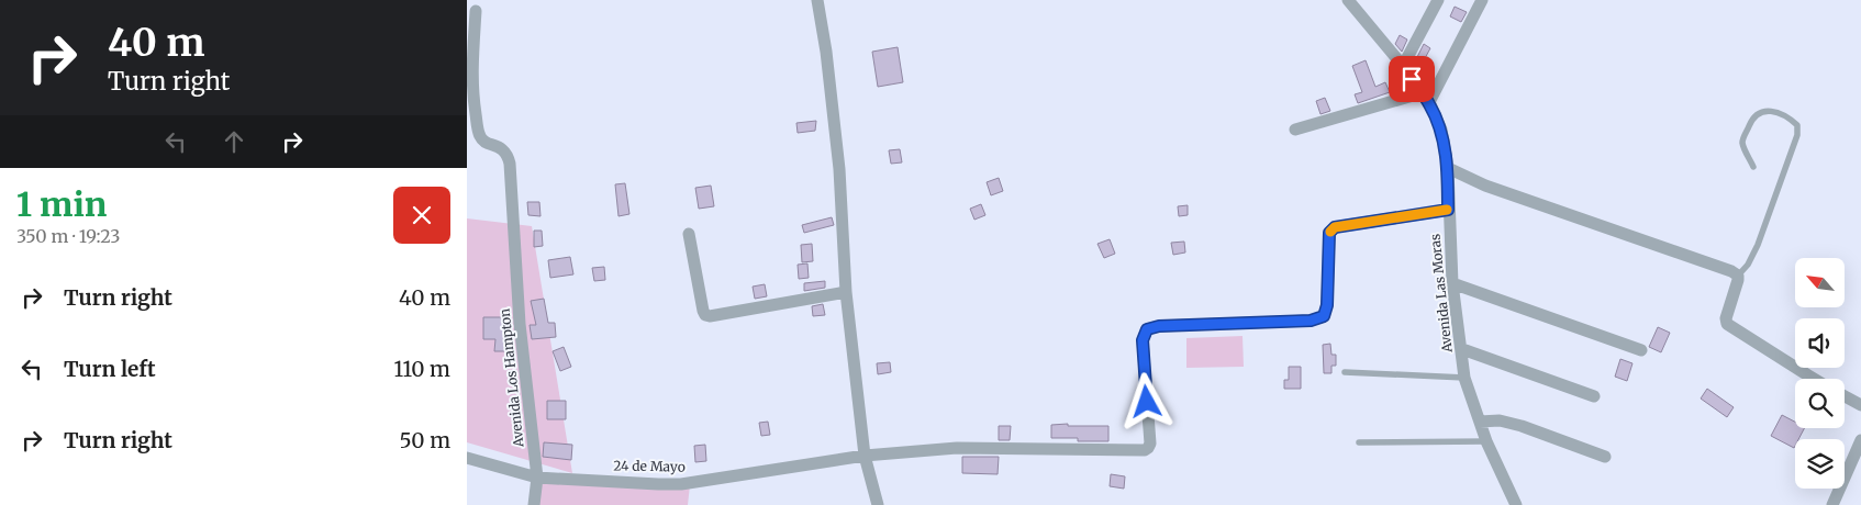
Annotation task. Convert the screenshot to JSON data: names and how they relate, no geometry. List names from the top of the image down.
{
  "streets": {
    "street": ["Avenida Las Moras", "Avenida Los Hampton", "24 de Mayo"]
  },
  "crossings": [
    ["Avenida Las Moras", "24 de Mayo"],
    ["Avenida Los Hampton", "24 de Mayo"]
  ],
  "north": "top left",
  "page": {
    "turn": ["40 m", "Turn right"],
    "heading": ["1 min", "350 m · 19:23"],
    "list": [
      {
        "name": "Turn right",
        "value": "40 m"
      },
      {
        "name": "Turn left",
        "value": "110 m"
      },
      {
        "name": "Turn right",
        "value": "50 m"
      }
    ]
  }
}
